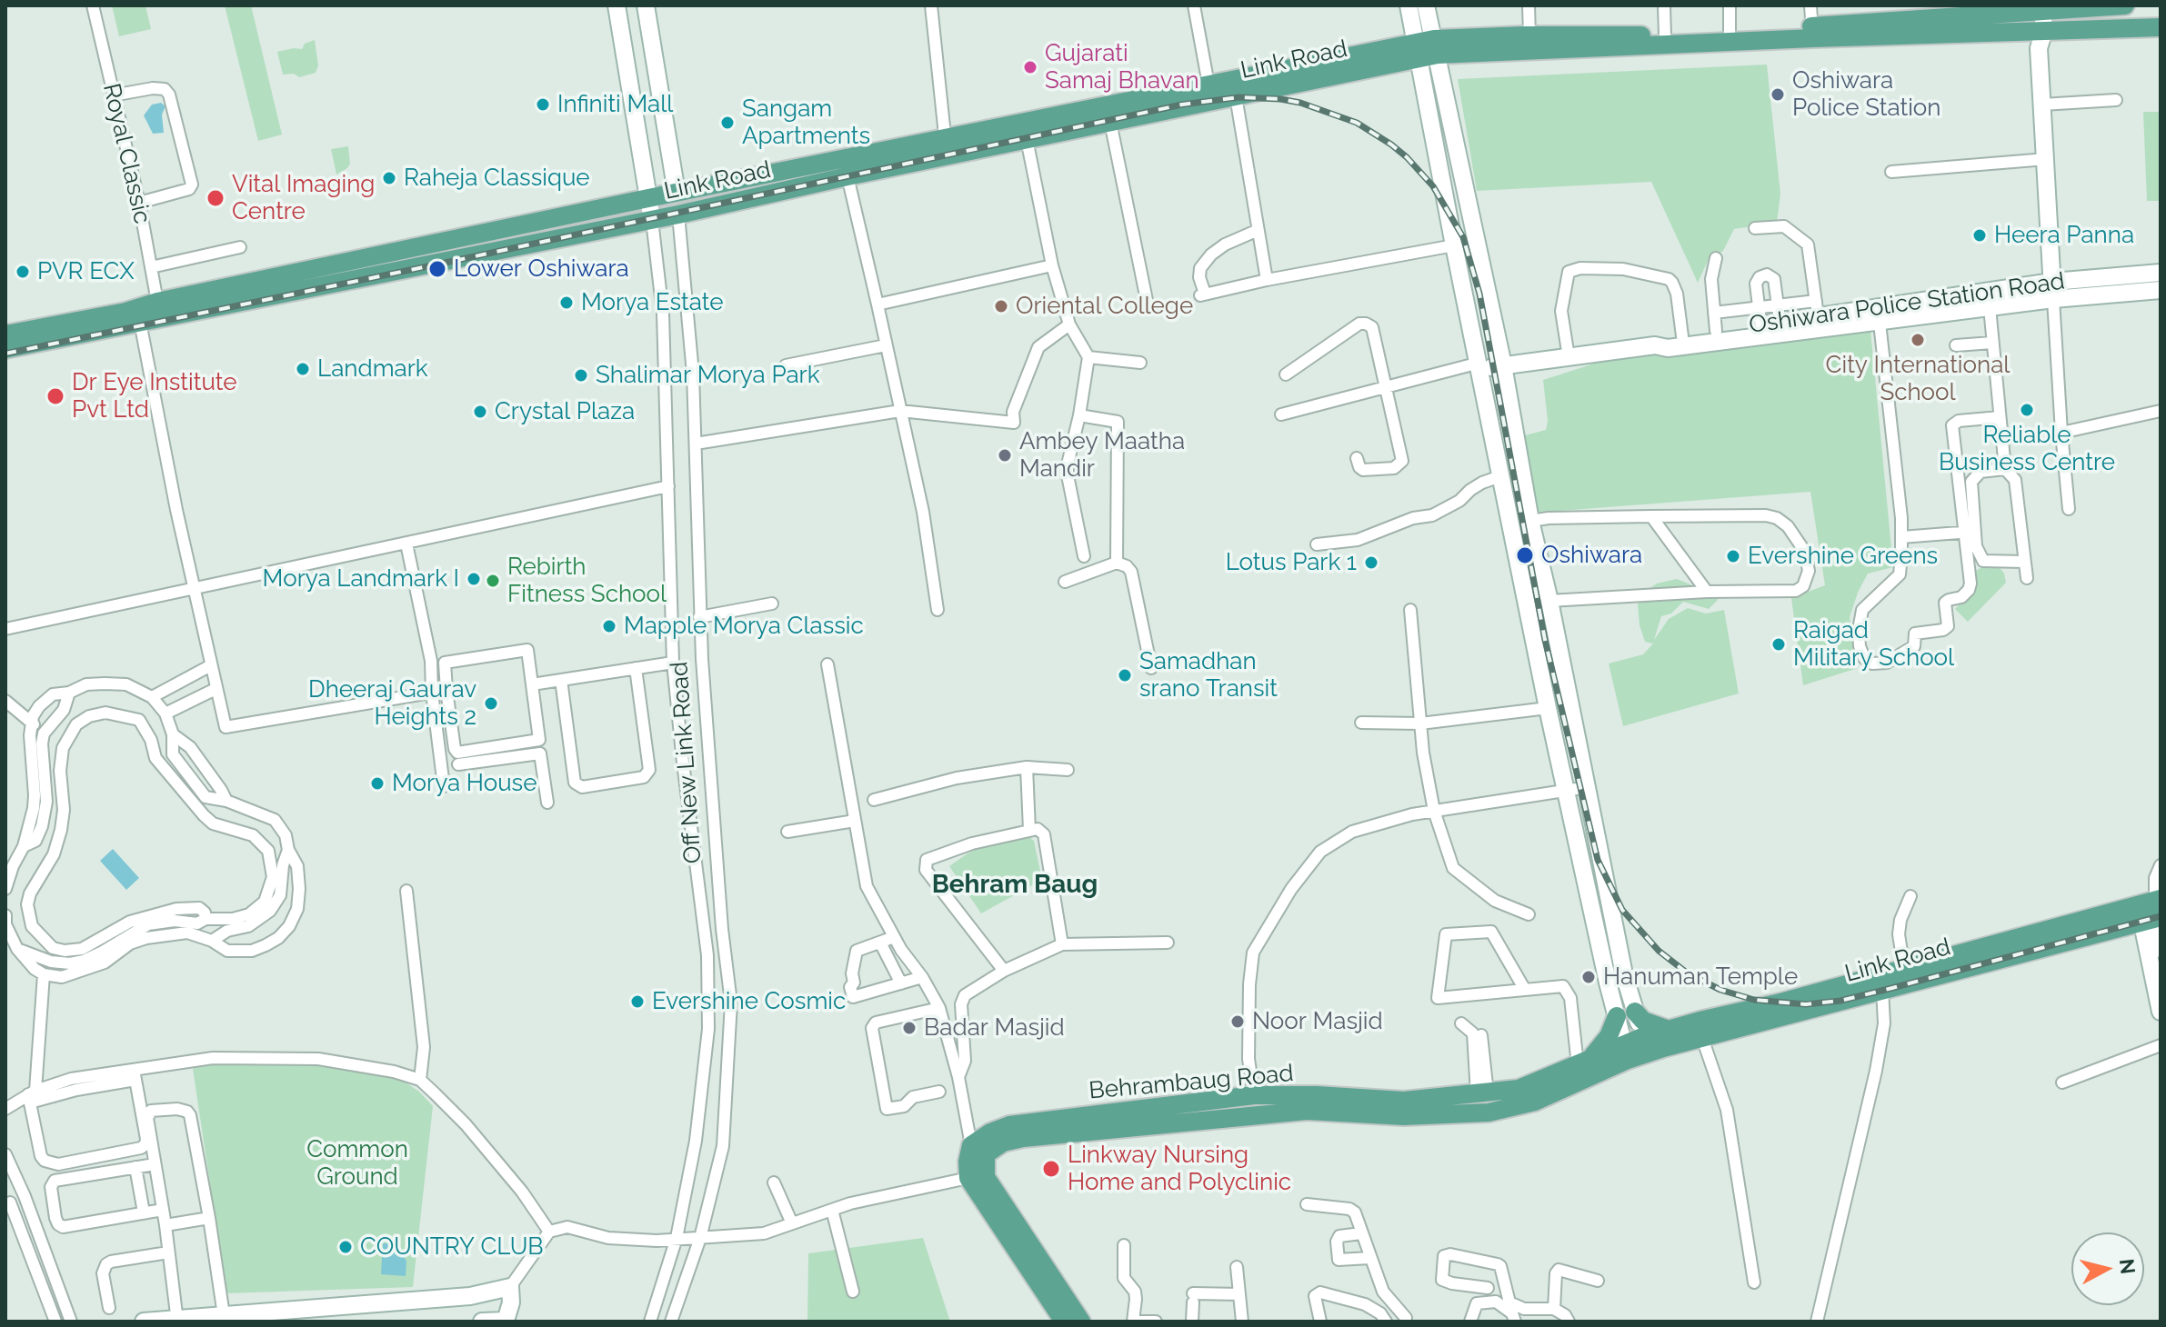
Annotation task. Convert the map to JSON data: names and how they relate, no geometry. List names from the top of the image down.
{
  "streets": {
    "main road": [
      "Link Road",
      "Oshiwara Police Station Road",
      "Off New Link Road",
      "Behrambaug Road"
    ],
    "street": ["Royal Classic"]
  },
  "crossings": [
    ["Link Road", "Royal Classic"],
    ["Link Road", "Off New Link Road"]
  ],
  "districts": ["Behram Baug"],
  "parks": ["Common Ground"],
  "places": [
    "Gujarati Samaj Bhavan",
    "Oshiwara Police Station",
    "Infiniti Mall",
    "Sangam Apartments",
    "Raheja Classique",
    "Vital Imaging Centre",
    "Heera Panna",
    "Lower Oshiwara",
    "PVR ECX",
    "Morya Estate",
    "Oriental College",
    "City International School",
    "Landmark",
    "Shalimar Morya Park",
    "Dr Eye Institute Pvt Ltd",
    "Reliable Business Centre",
    "Crystal Plaza",
    "Ambey Maatha Mandir",
    "Oshiwara",
    "Evershine Greens",
    "Lotus Park 1",
    "Morya Landmark I",
    "Rebirth Fitness School",
    "Mapple Morya Classic",
    "Raigad Military School",
    "Samadhan srano Transit",
    "Dheeraj Gaurav Heights 2",
    "Morya House",
    "Hanuman Temple",
    "Evershine Cosmic",
    "Noor Masjid",
    "Badar Masjid",
    "Linkway Nursing Home and Polyclinic",
    "COUNTRY CLUB"
  ],
  "north": "right"
}
